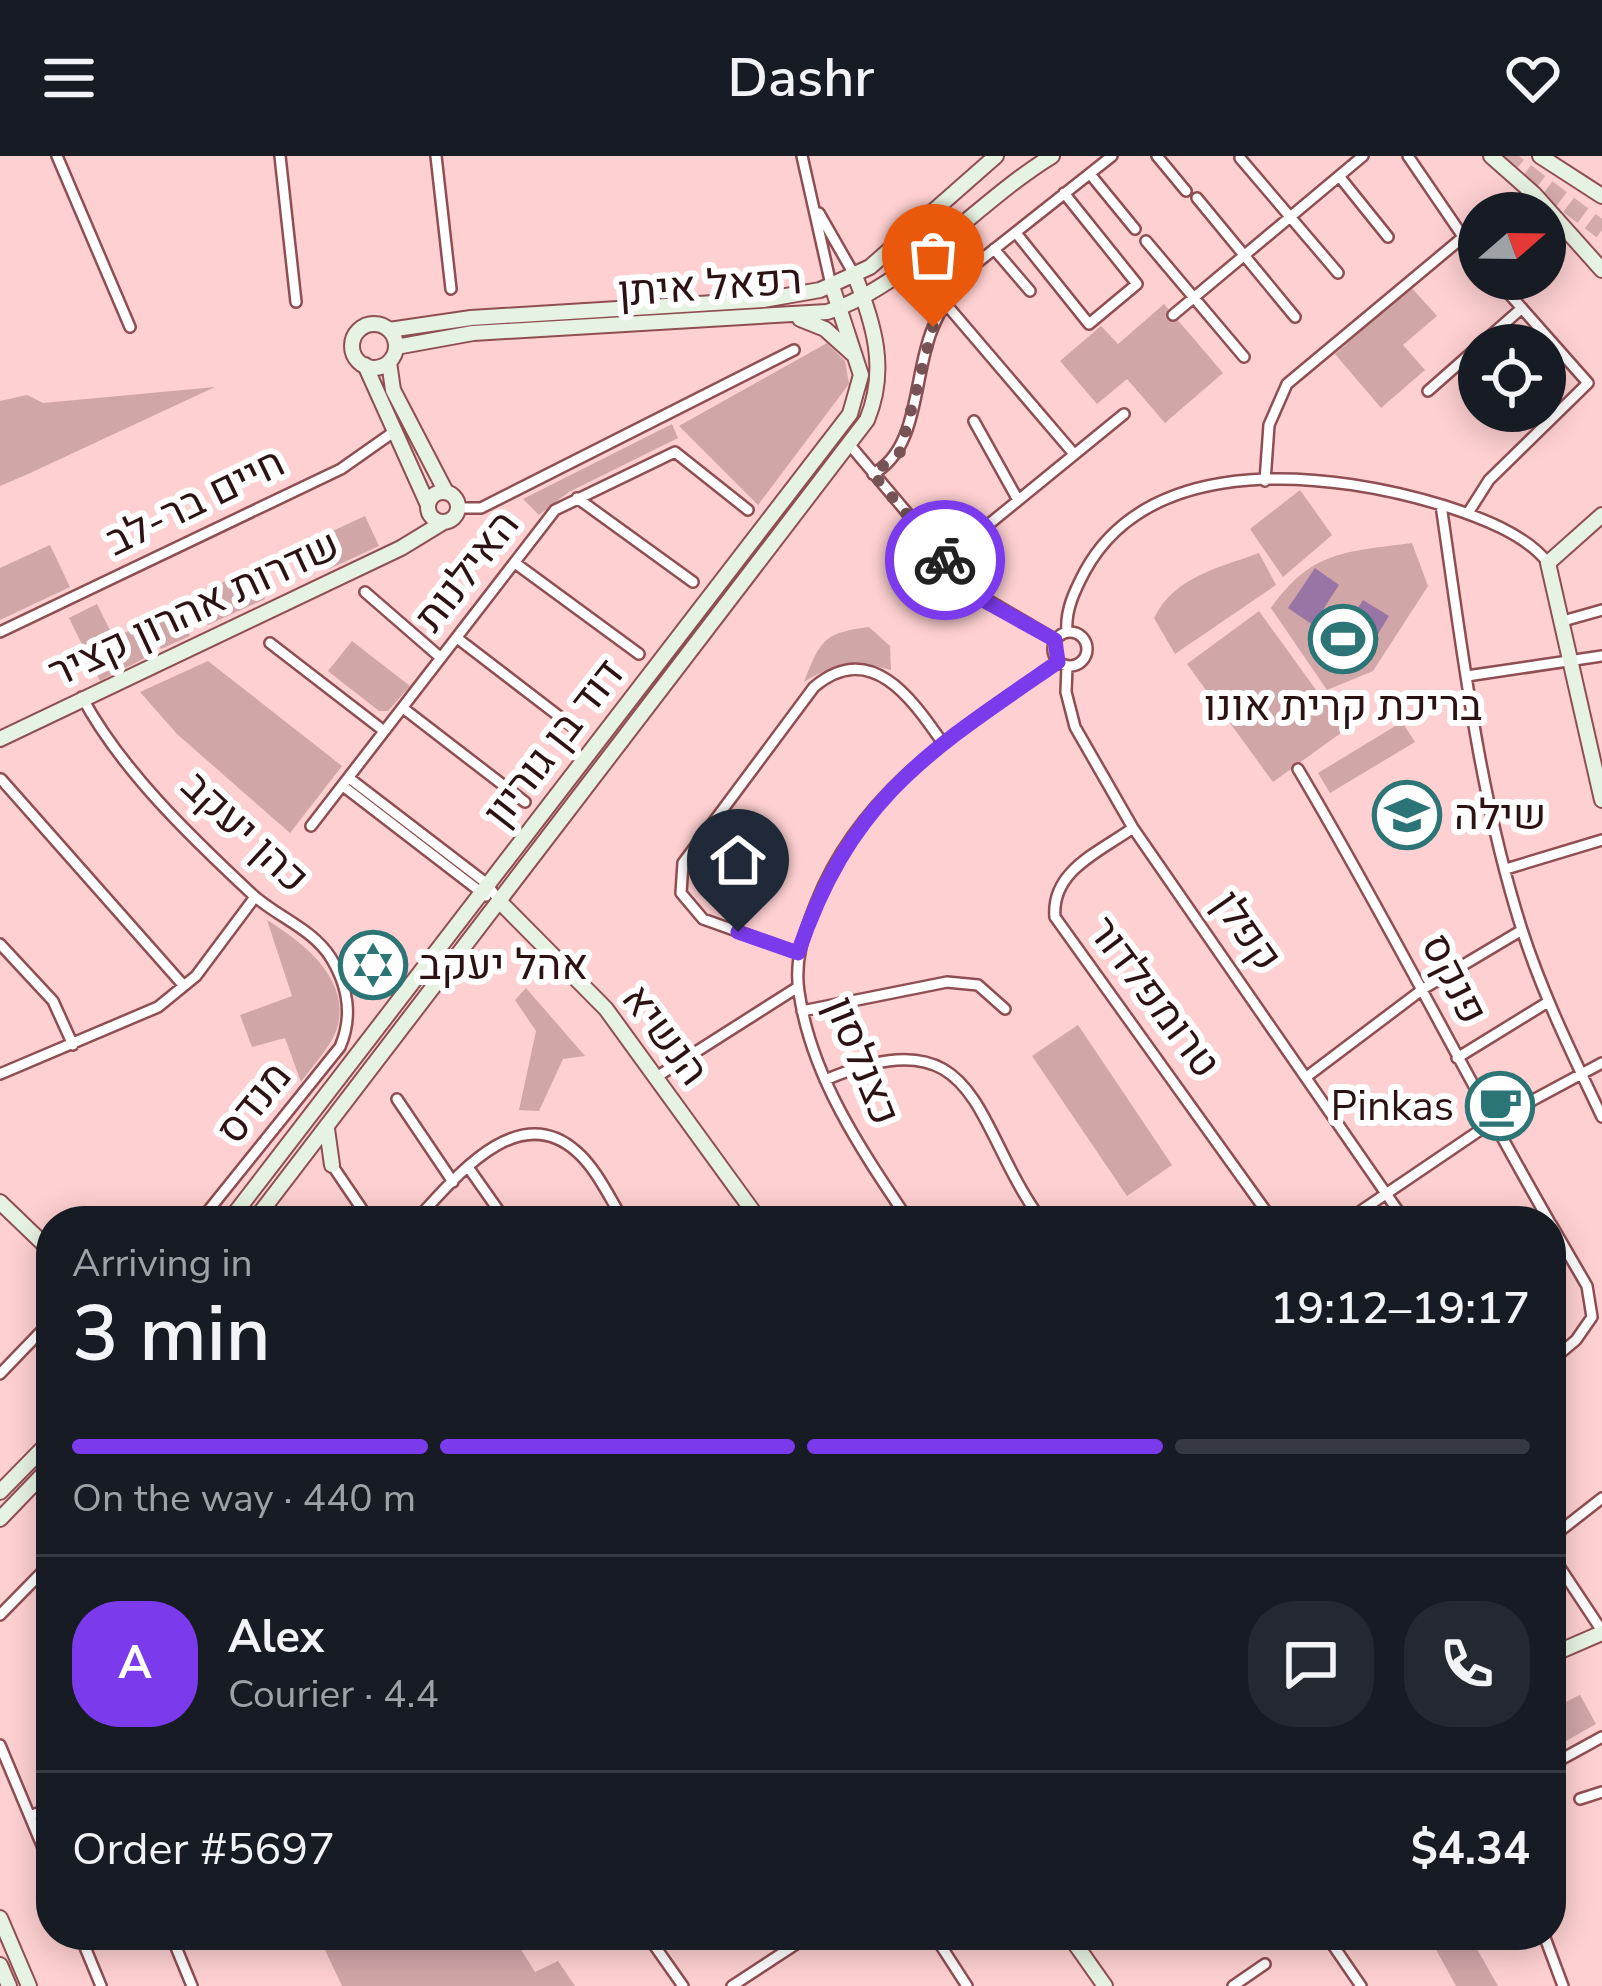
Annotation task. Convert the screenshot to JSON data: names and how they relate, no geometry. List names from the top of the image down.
{
  "streets": {
    "main road": [
      "רפאל איתן",
      "שדרות אהרון קציר",
      "דוד בן גוריון",
      "הנשיא"
    ],
    "street": [
      "חיים בר-לב",
      "האילנות",
      "כהן יעקב",
      "קפלן",
      "פנקס",
      "טרומפלדור",
      "כצנלסון",
      "מנדס"
    ]
  },
  "crossings": [
    ["רפאל איתן", "דוד בן גוריון"],
    ["שדרות אהרון קציר", "כהן יעקב"],
    ["דוד בן גוריון", "הנשיא"],
    ["כהן יעקב", "מנדס"],
    ["קפלן", "טרומפלדור"],
    ["קפלן", "כצנלסון"]
  ],
  "places": {
    "sports": ["בריכת קרית אונו"],
    "school or university": ["שילה"],
    "synagogue": ["אהל יעקב"],
    "cafe": ["Pinkas"]
  },
  "north": "right",
  "page": {
    "header": "Dashr",
    "heading": ["3 min", "Arriving in", "19:12–19:17"],
    "panel": [
      "Alex",
      "Courier · 4.4",
      "Order #5697",
      "$4.34"
    ],
    "bar": "On the way · 440 m",
    "round": "A"
  }
}
